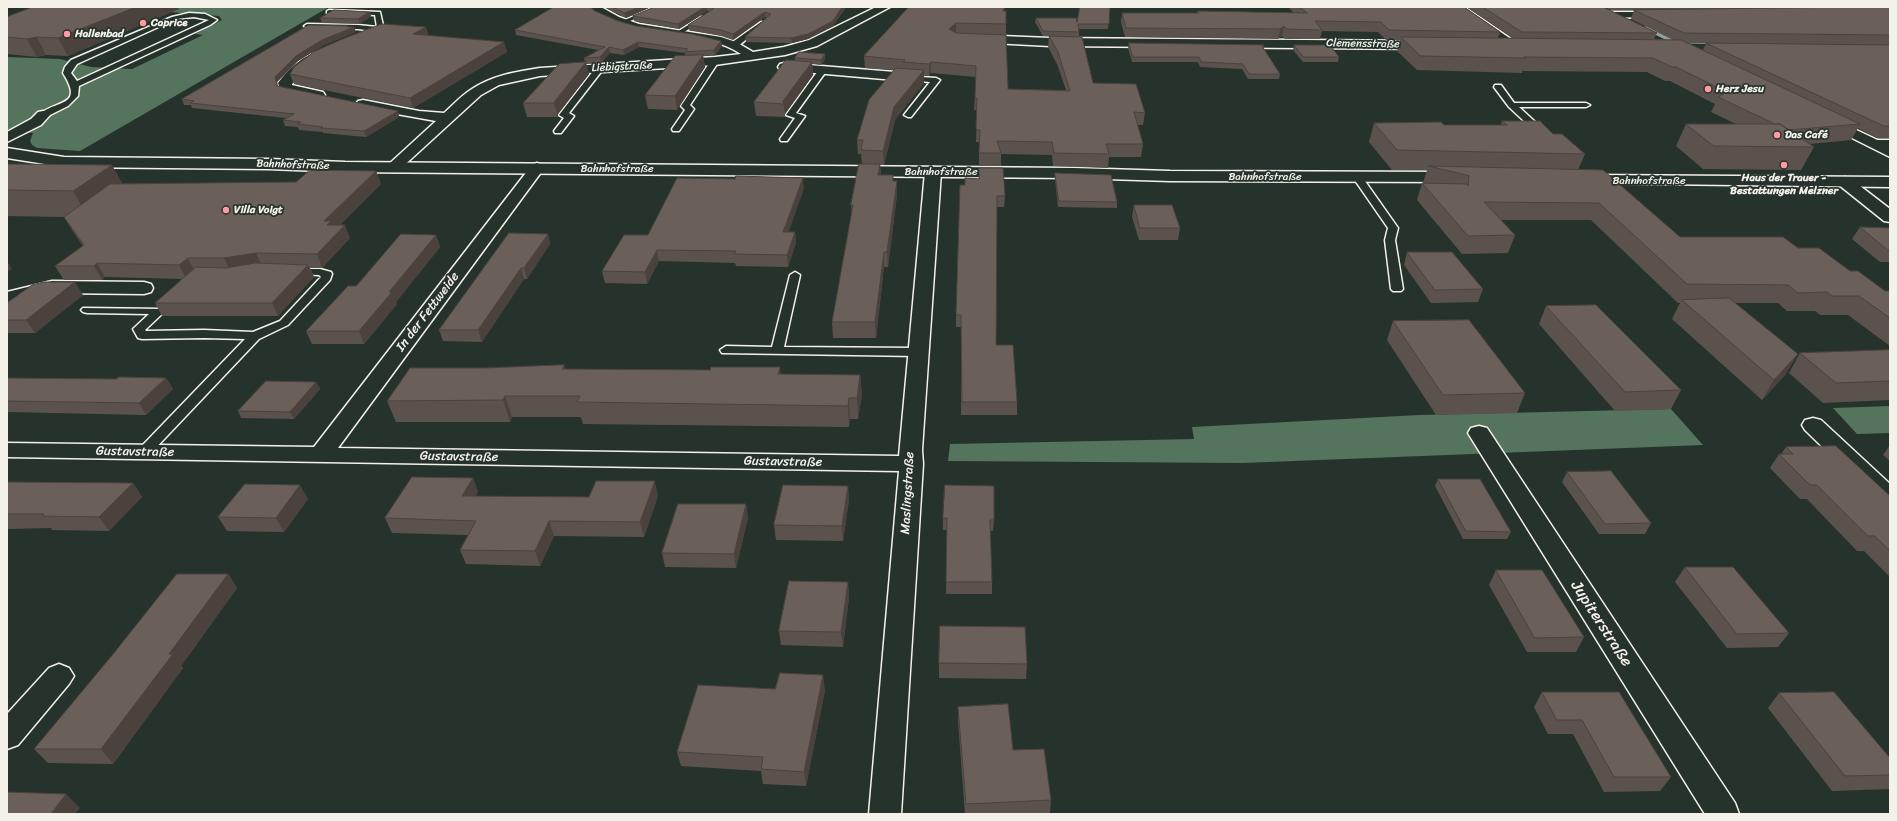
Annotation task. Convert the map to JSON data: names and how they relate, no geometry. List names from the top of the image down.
{
  "streets": {
    "street": [
      "Clemensstraße",
      "Liebigstraße",
      "Bahnhofstraße",
      "In der Fettweide",
      "Gustavstraße",
      "Maslingstraße",
      "Jupiterstraße"
    ]
  },
  "crossings": [
    ["Liebigstraße", "Bahnhofstraße"],
    ["Bahnhofstraße", "In der Fettweide"],
    ["Bahnhofstraße", "Maslingstraße"],
    ["In der Fettweide", "Gustavstraße"],
    ["Gustavstraße", "Maslingstraße"]
  ],
  "places": [
    "Caprice",
    "Hallenbad",
    "Herz Jesu",
    "Das Café",
    "Haus der Trauer - Bestattungen Melzner",
    "Villa Voigt"
  ]
}
